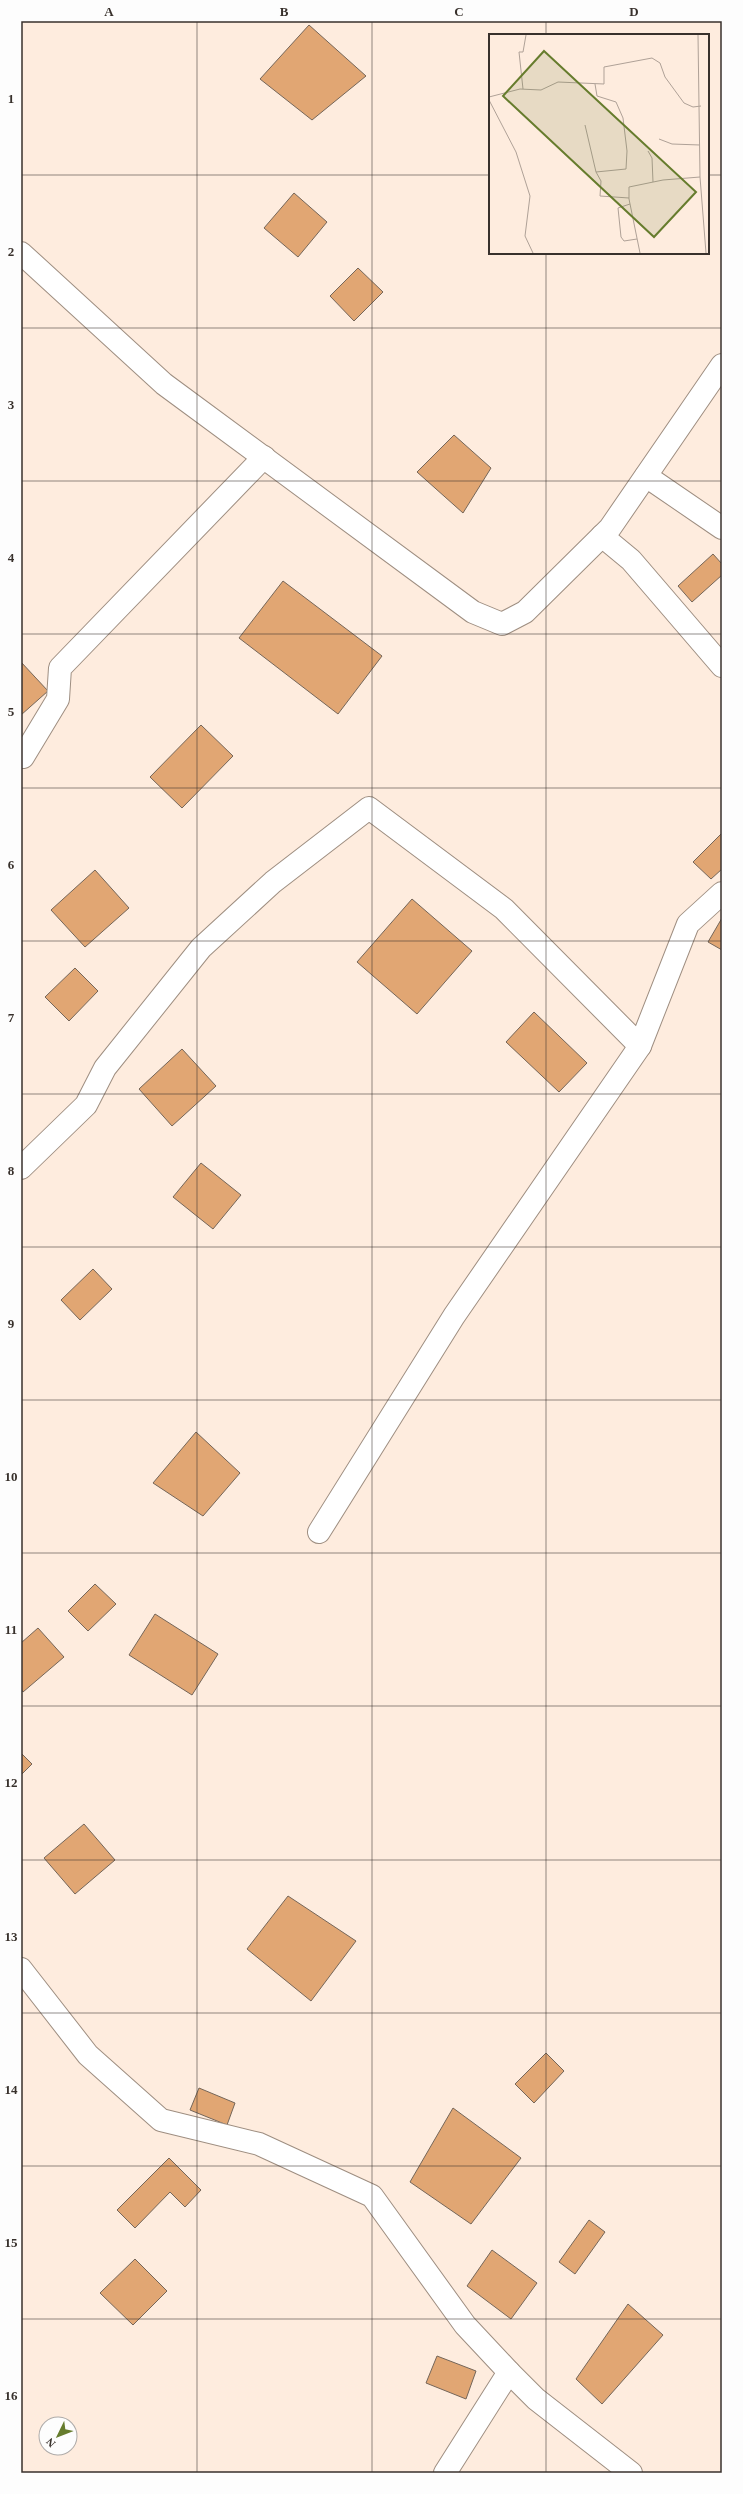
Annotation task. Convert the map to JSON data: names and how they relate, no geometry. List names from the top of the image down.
{
  "north": "bottom left",
  "grid": {
    "columns": [
      "A",
      "B",
      "C",
      "D"
    ],
    "rows": [
      "1",
      "2",
      "3",
      "4",
      "5",
      "6",
      "7",
      "8",
      "9",
      "10",
      "11",
      "12",
      "13",
      "14",
      "15",
      "16"
    ]
  }
}
